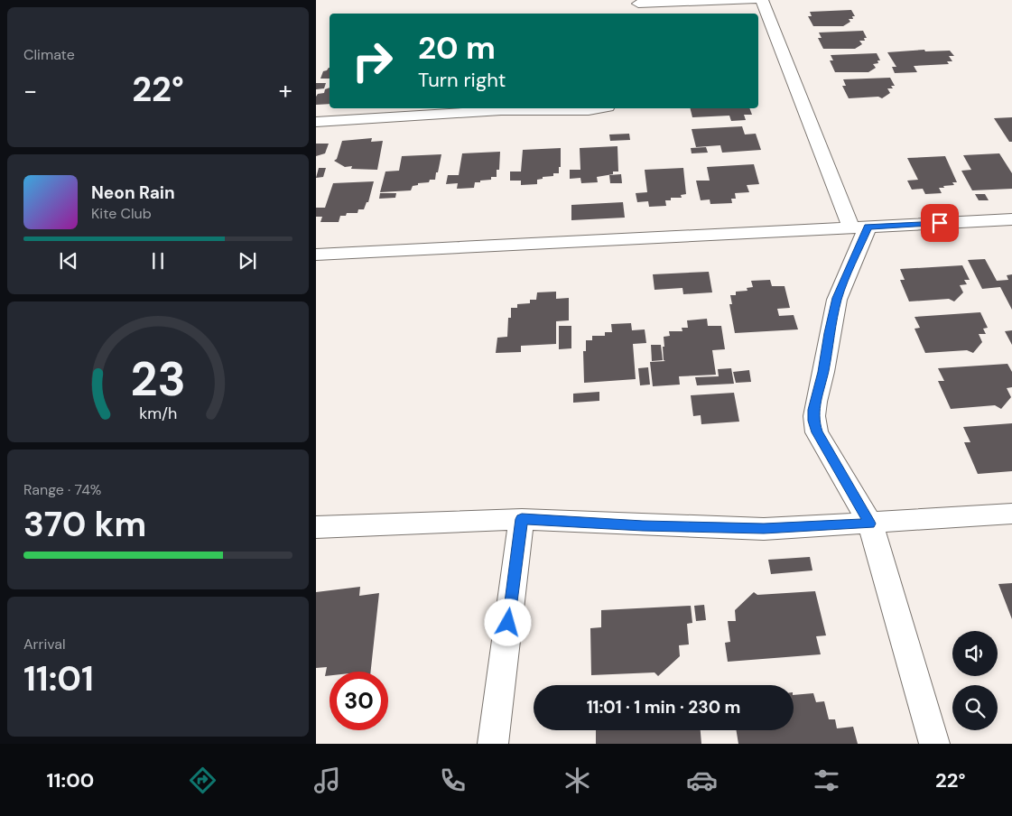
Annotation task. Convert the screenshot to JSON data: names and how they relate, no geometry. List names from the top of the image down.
{
  "page": {
    "tile": [
      "Climate",
      ["Range · 74%", "370 km"],
      ["Arrival", "11:01"]
    ],
    "turn": ["20 m", "Turn right"],
    "heat": ["−", "22°", "+"],
    "song": ["Neon Rain", "Kite Club"],
    "limit": "30",
    "trip": "11:01 · 1 min · 230 m",
    "tabs": ["11:00", "22°"],
    "gauge": ["23", "km/h"]
  }
}
